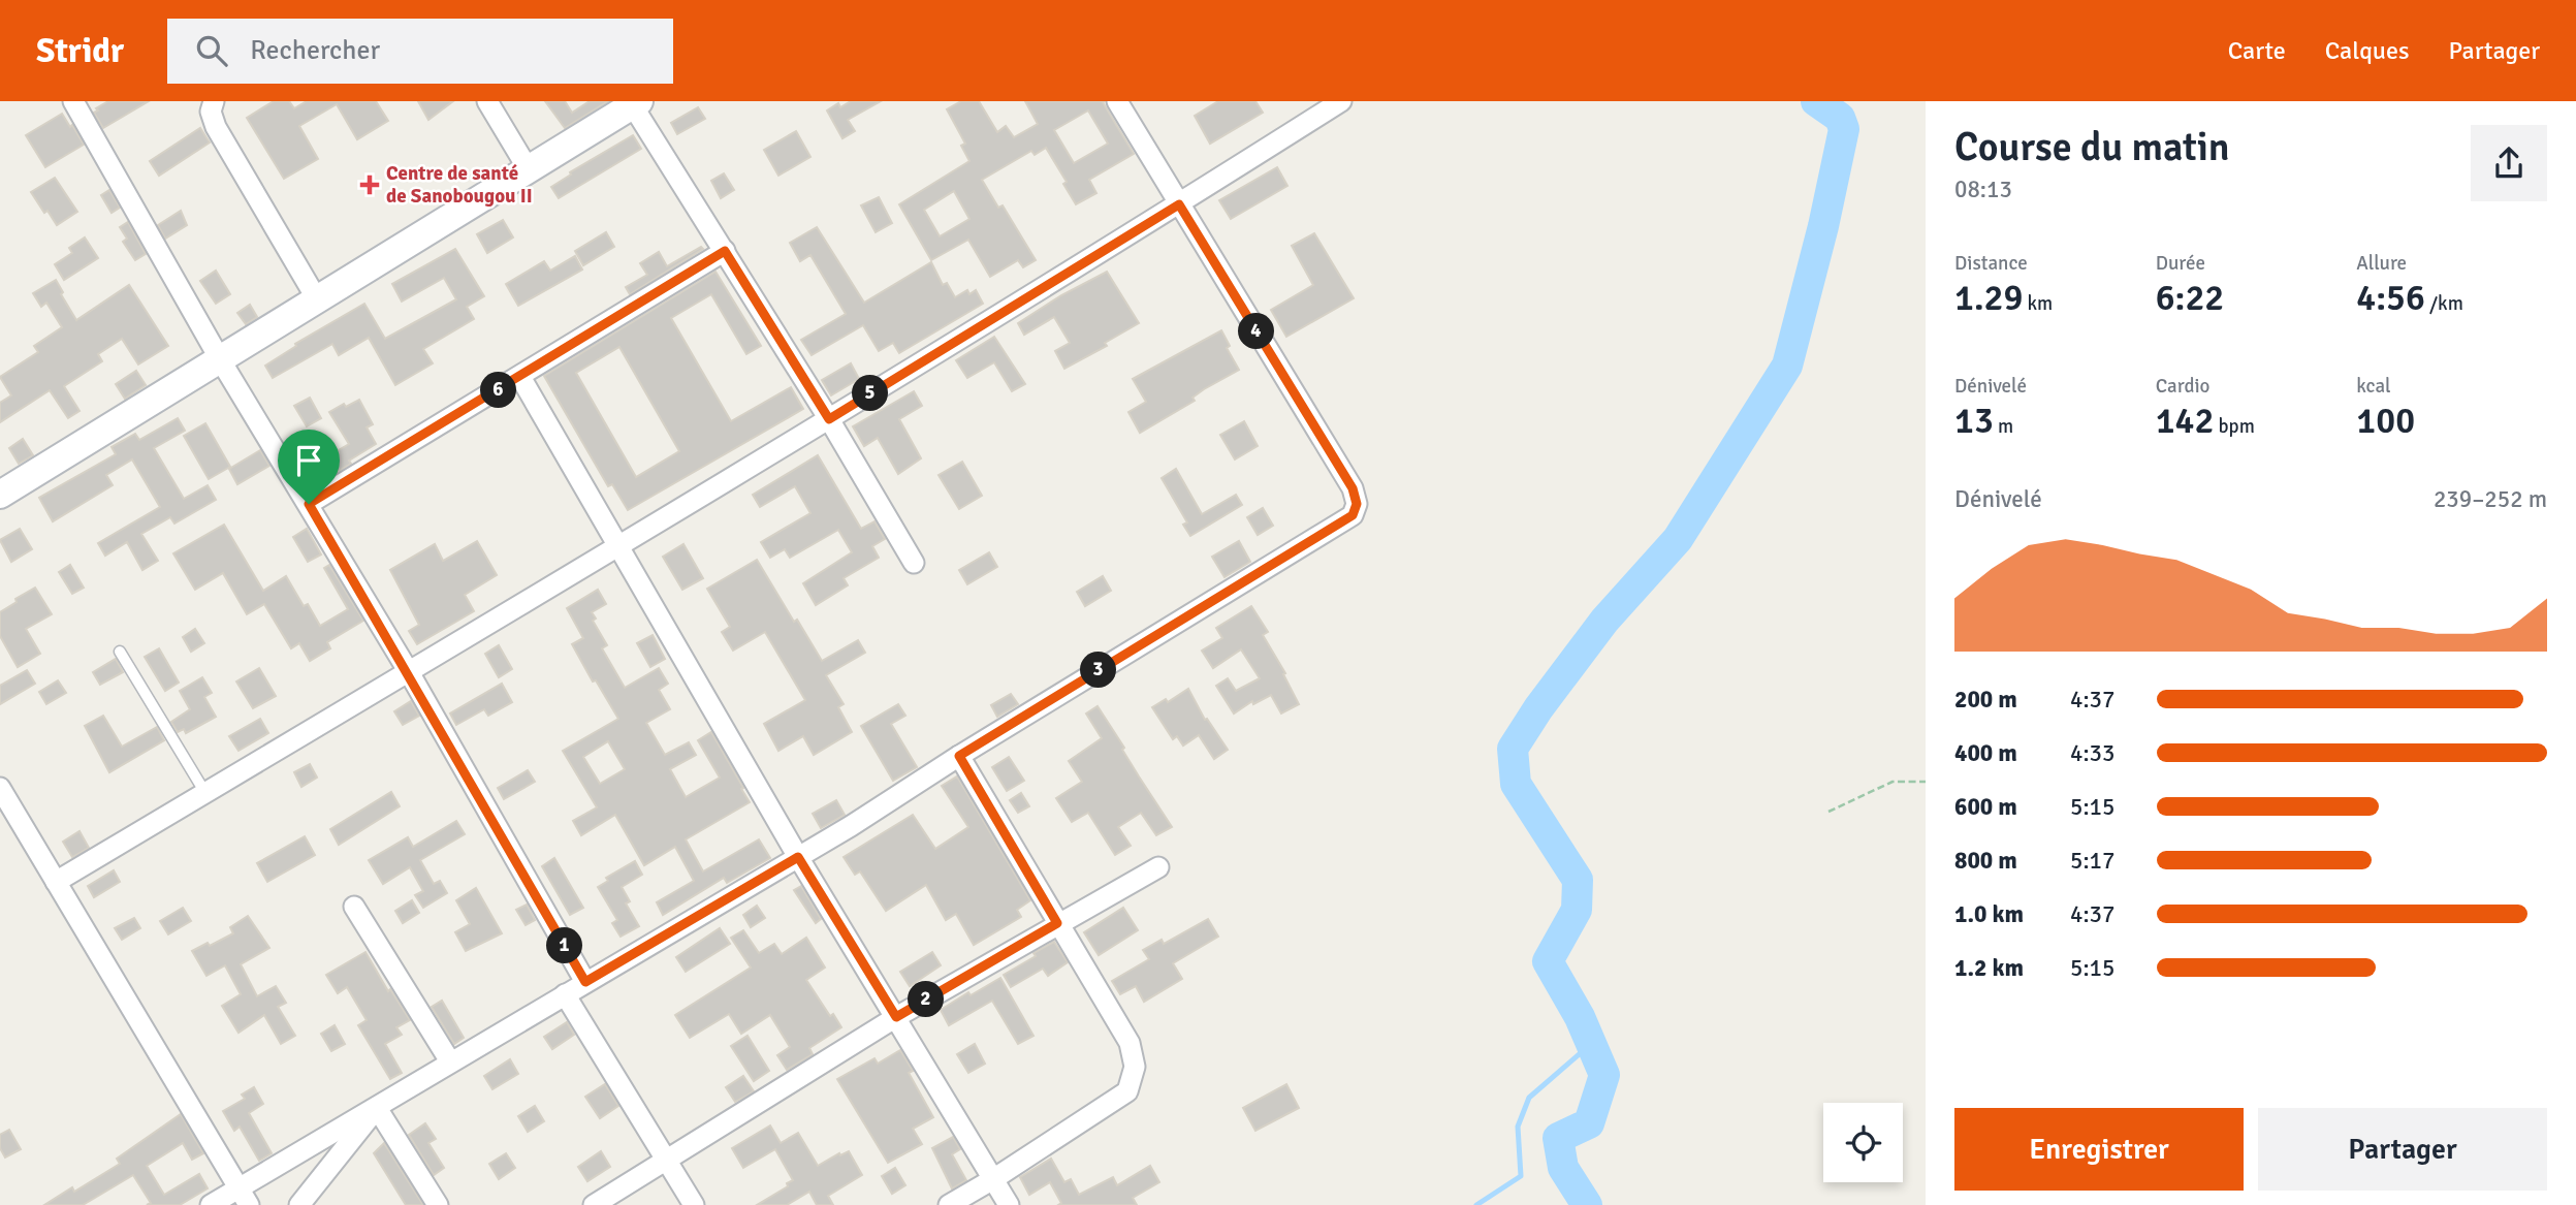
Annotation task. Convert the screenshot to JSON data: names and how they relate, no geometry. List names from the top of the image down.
{
  "places": {
    "health": ["Centre de santé de Sanobougou II"]
  },
  "page": {
    "header": "Stridr",
    "search": "Rechercher",
    "nav": ["Carte", "Calques", "Partager"],
    "heading": ["Course du matin", "08:13"],
    "stats": [
      ["Distance", "1.29 km"],
      ["Durée", "6:22"],
      ["Allure", "4:56 /km"],
      ["Dénivelé", "13 m"],
      ["Cardio", "142 bpm"],
      ["kcal", "100"]
    ],
    "pins": [
      "4",
      "6",
      "5",
      "3",
      "1",
      "2"
    ],
    "chart": ["Dénivelé", "239–252 m"],
    "list": [
      {
        "name": "200 m",
        "note": "4:37"
      },
      {
        "name": "400 m",
        "note": "4:33"
      },
      {
        "name": "600 m",
        "note": "5:15"
      },
      {
        "name": "800 m",
        "note": "5:17"
      },
      {
        "name": "1.0 km",
        "note": "4:37"
      },
      {
        "name": "1.2 km",
        "note": "5:15"
      }
    ],
    "buttons": ["Enregistrer", "Partager"]
  }
}
